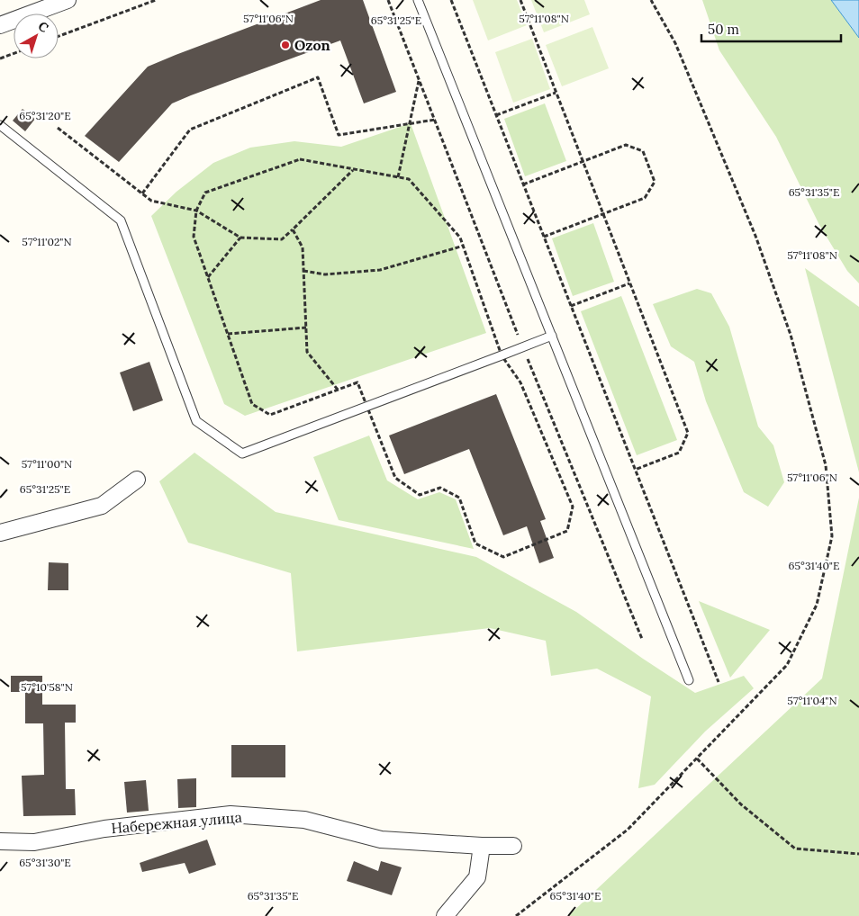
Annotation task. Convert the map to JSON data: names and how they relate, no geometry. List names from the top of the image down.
{
  "streets": {
    "street": ["Набережная улица"]
  },
  "places": ["Ozon"],
  "scale_bar": "50 m",
  "north": "top right",
  "coordinates": [
    "57°11'06\"N",
    "57°11'08\"N",
    "65°31'25\"E",
    "65°31'20\"E",
    "65°31'35\"E",
    "57°11'02\"N",
    "57°11'00\"N",
    "65°31'40\"E",
    "57°10'58\"N",
    "57°11'04\"N",
    "65°31'30\"E"
  ]
}
